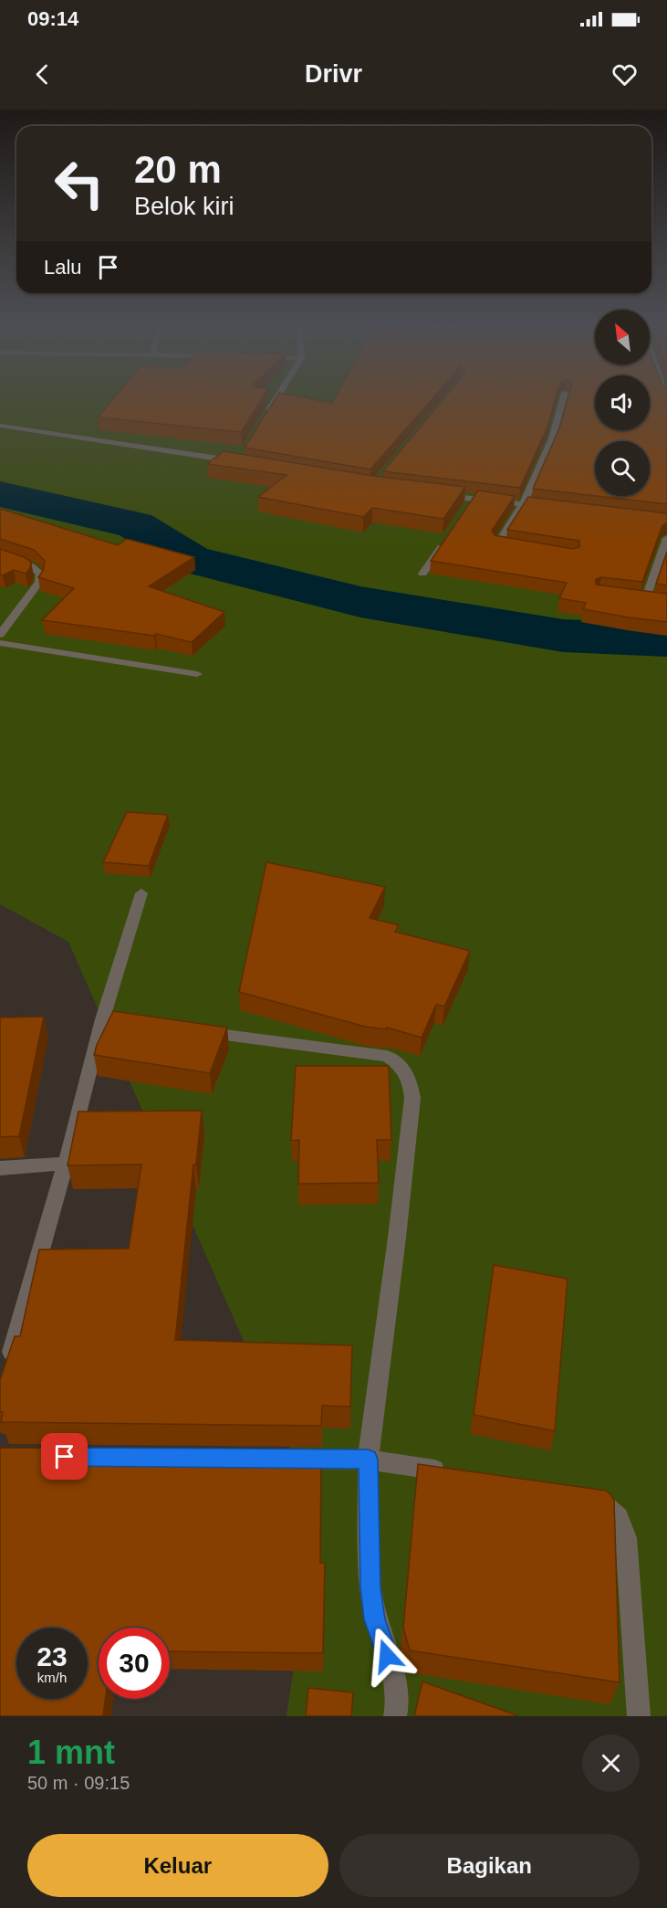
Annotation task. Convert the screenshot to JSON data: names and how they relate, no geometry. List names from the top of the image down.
{
  "north": "top left",
  "page": {
    "status": "09:14",
    "header": "Drivr",
    "turn": ["20 m", "Belok kiri"],
    "then": "Lalu",
    "speed": "23 km/h",
    "limit": "30",
    "heading": ["1 mnt", "50 m · 09:15"],
    "buttons": ["Keluar", "Bagikan"]
  }
}
